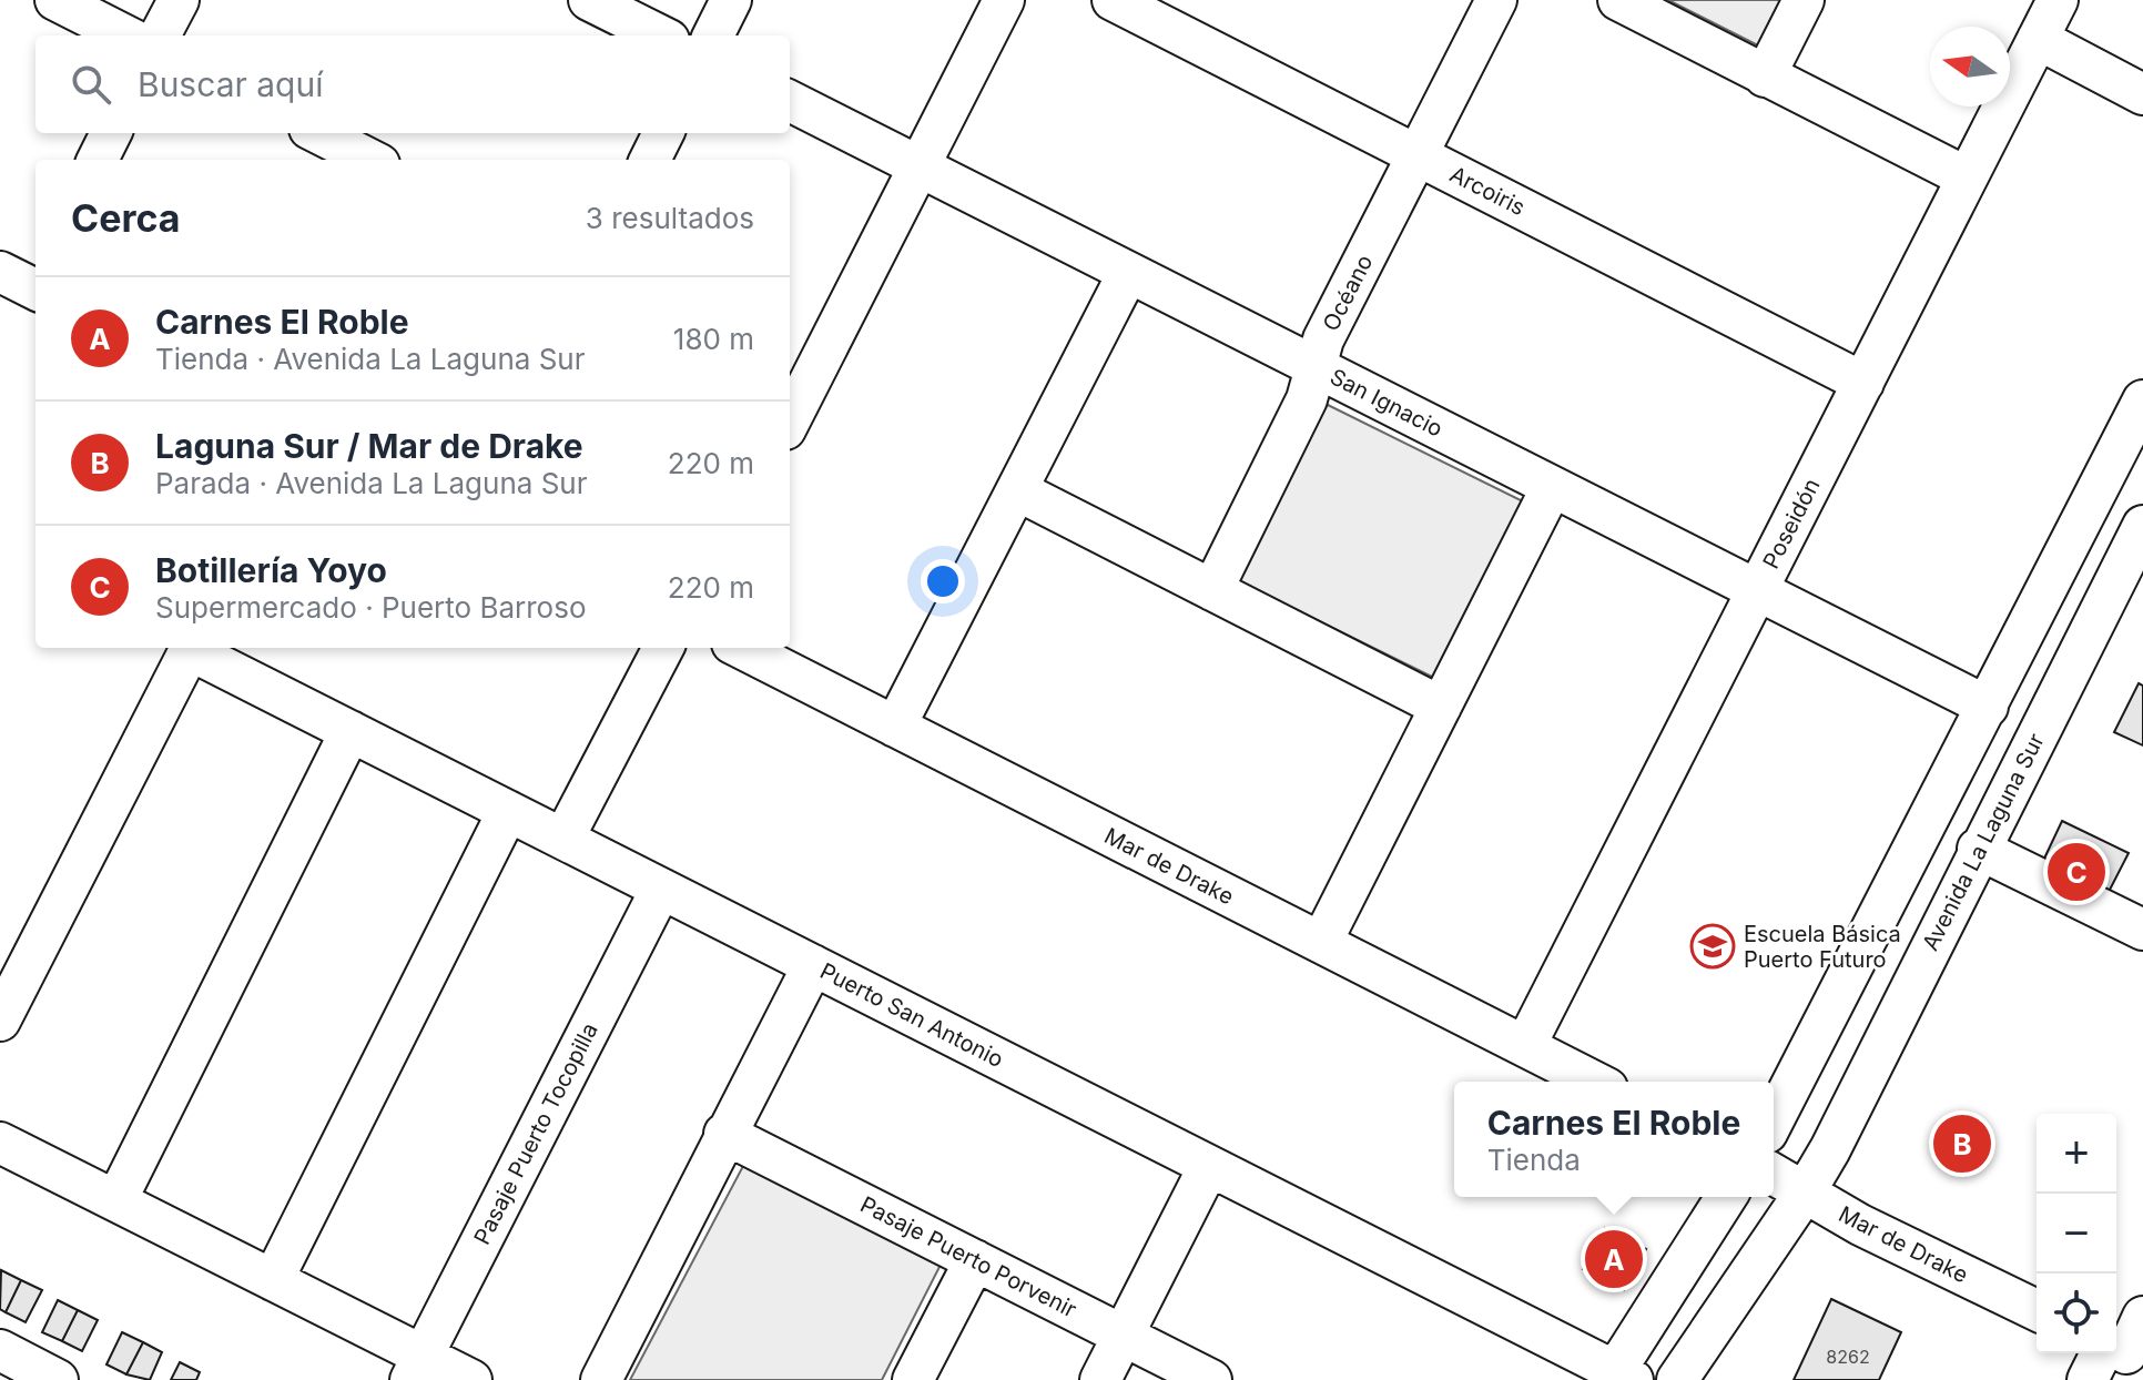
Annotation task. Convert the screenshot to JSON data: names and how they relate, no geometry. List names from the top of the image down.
{
  "streets": {
    "street": [
      "Arcoiris",
      "Océano",
      "San Ignacio",
      "Poseidón",
      "Avenida La Laguna Sur",
      "Mar de Drake",
      "Puerto San Antonio",
      "Pasaje Puerto Tocopilla",
      "Pasaje Puerto Porvenir"
    ]
  },
  "crossings": [
    ["Arcoiris", "Océano"],
    ["Arcoiris", "Poseidón"],
    ["Océano", "San Ignacio"],
    ["San Ignacio", "Poseidón"],
    ["Poseidón", "Mar de Drake"],
    ["Avenida La Laguna Sur", "Mar de Drake"],
    ["Puerto San Antonio", "Pasaje Puerto Tocopilla"]
  ],
  "places": {
    "school or university": ["Escuela Básica Puerto Futuro"]
  },
  "house_numbers": ["8262"],
  "north": "left",
  "page": {
    "search": "Buscar aquí",
    "heading": ["Cerca", "3 resultados"],
    "list": [
      {
        "mark": "A",
        "name": "Carnes El Roble",
        "note": "Tienda · Avenida La Laguna Sur",
        "value": "180 m"
      },
      {
        "mark": "B",
        "name": "Laguna Sur / Mar de Drake",
        "note": "Parada · Avenida La Laguna Sur",
        "value": "220 m"
      },
      {
        "mark": "C",
        "name": "Botillería Yoyo",
        "note": "Supermercado · Puerto Barroso",
        "value": "220 m"
      }
    ],
    "pins": ["C", "B", "A"],
    "popup": ["Carnes El Roble", "Tienda"],
    "map_buttons": ["+", "−"]
  }
}
